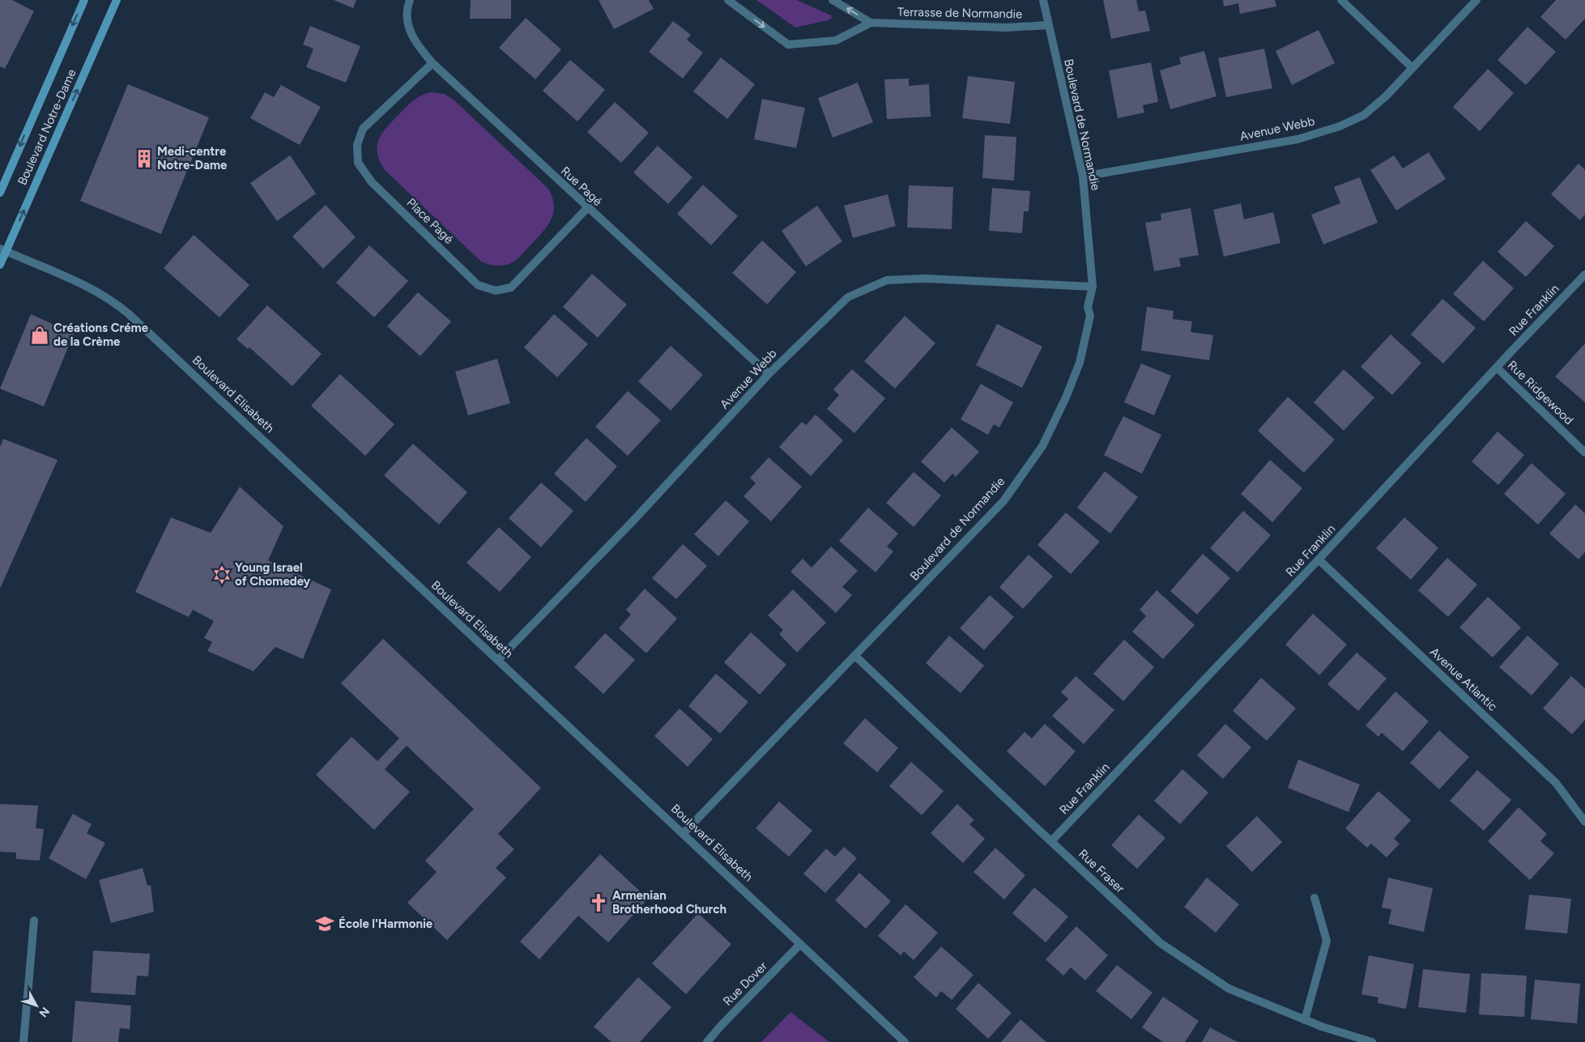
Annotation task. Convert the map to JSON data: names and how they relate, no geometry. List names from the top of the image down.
{
  "streets": {
    "street": [
      "Terrasse de Normandie",
      "Boulevard de Normandie",
      "Boulevard Notre-Dame",
      "Avenue Webb",
      "Rue Pagé",
      "Place Pagé",
      "Rue Franklin",
      "Rue Ridgewood",
      "Boulevard Elisabeth",
      "Avenue Atlantic",
      "Rue Fraser",
      "Rue Dover"
    ]
  },
  "crossings": [
    ["Terrasse de Normandie", "Boulevard de Normandie"],
    ["Boulevard de Normandie", "Avenue Webb"],
    ["Boulevard de Normandie", "Boulevard Elisabeth"],
    ["Boulevard de Normandie", "Rue Fraser"],
    ["Boulevard Notre-Dame", "Boulevard Elisabeth"],
    ["Avenue Webb", "Rue Pagé"],
    ["Avenue Webb", "Boulevard Elisabeth"],
    ["Rue Pagé", "Place Pagé"],
    ["Rue Franklin", "Rue Ridgewood"],
    ["Rue Franklin", "Avenue Atlantic"],
    ["Rue Franklin", "Rue Fraser"],
    ["Boulevard Elisabeth", "Rue Dover"]
  ],
  "places": {
    "building": ["Medi-centre Notre-Dame"],
    "shop": ["Créations Créme de la Crème"],
    "synagogue": ["Young Israel of Chomedey"],
    "church": ["Armenian Brotherhood Church"],
    "school or university": ["École l'Harmonie"]
  },
  "north": "bottom right"
}
